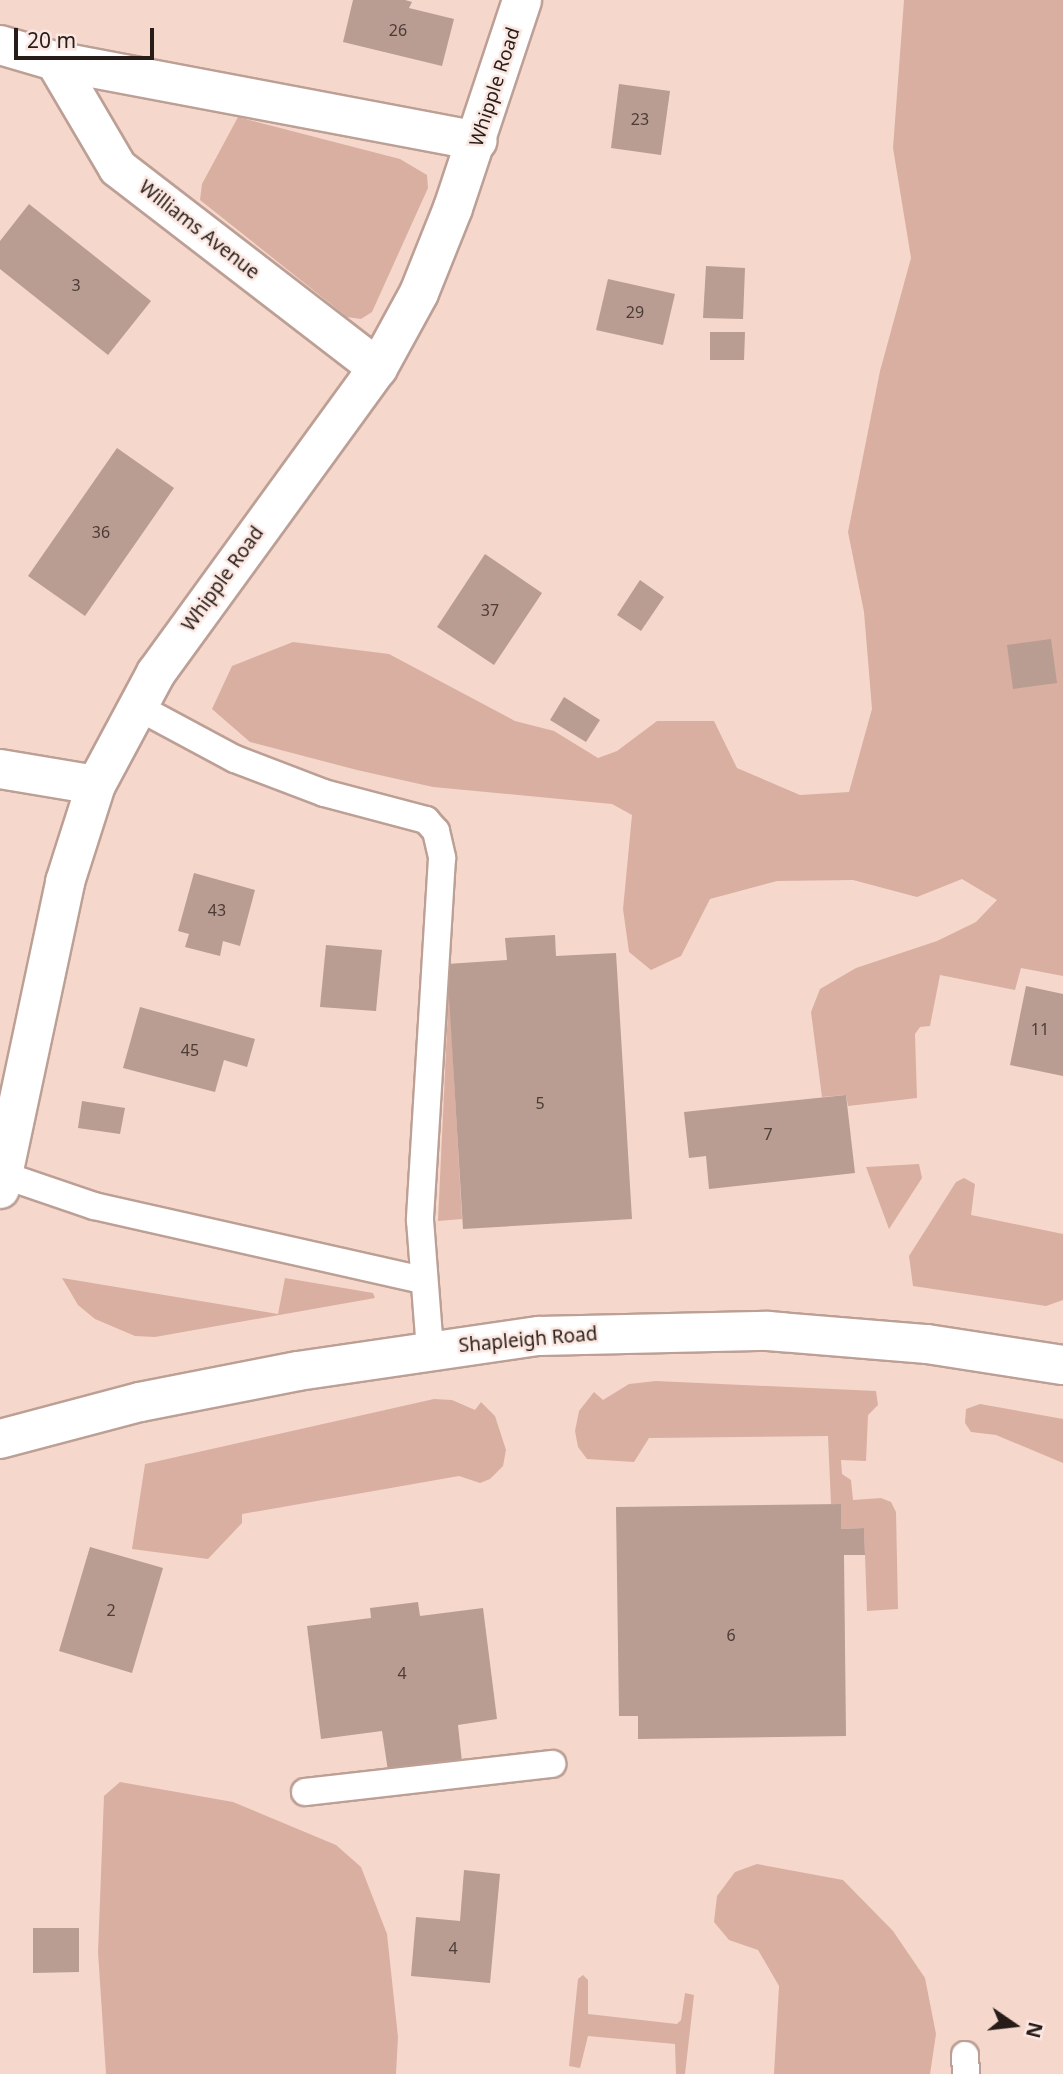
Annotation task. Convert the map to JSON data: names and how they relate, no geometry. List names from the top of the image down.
{
  "streets": {
    "main road": ["Whipple Road", "Williams Avenue", "Shapleigh Road"]
  },
  "crossings": [
    ["Whipple Road", "Williams Avenue"]
  ],
  "house_numbers": [
    "26",
    "23",
    "3",
    "29",
    "36",
    "37",
    "43",
    "11",
    "45",
    "5",
    "7",
    "2",
    "6",
    "4",
    "4"
  ],
  "scale_bar": "20 m",
  "north": "right"
}
